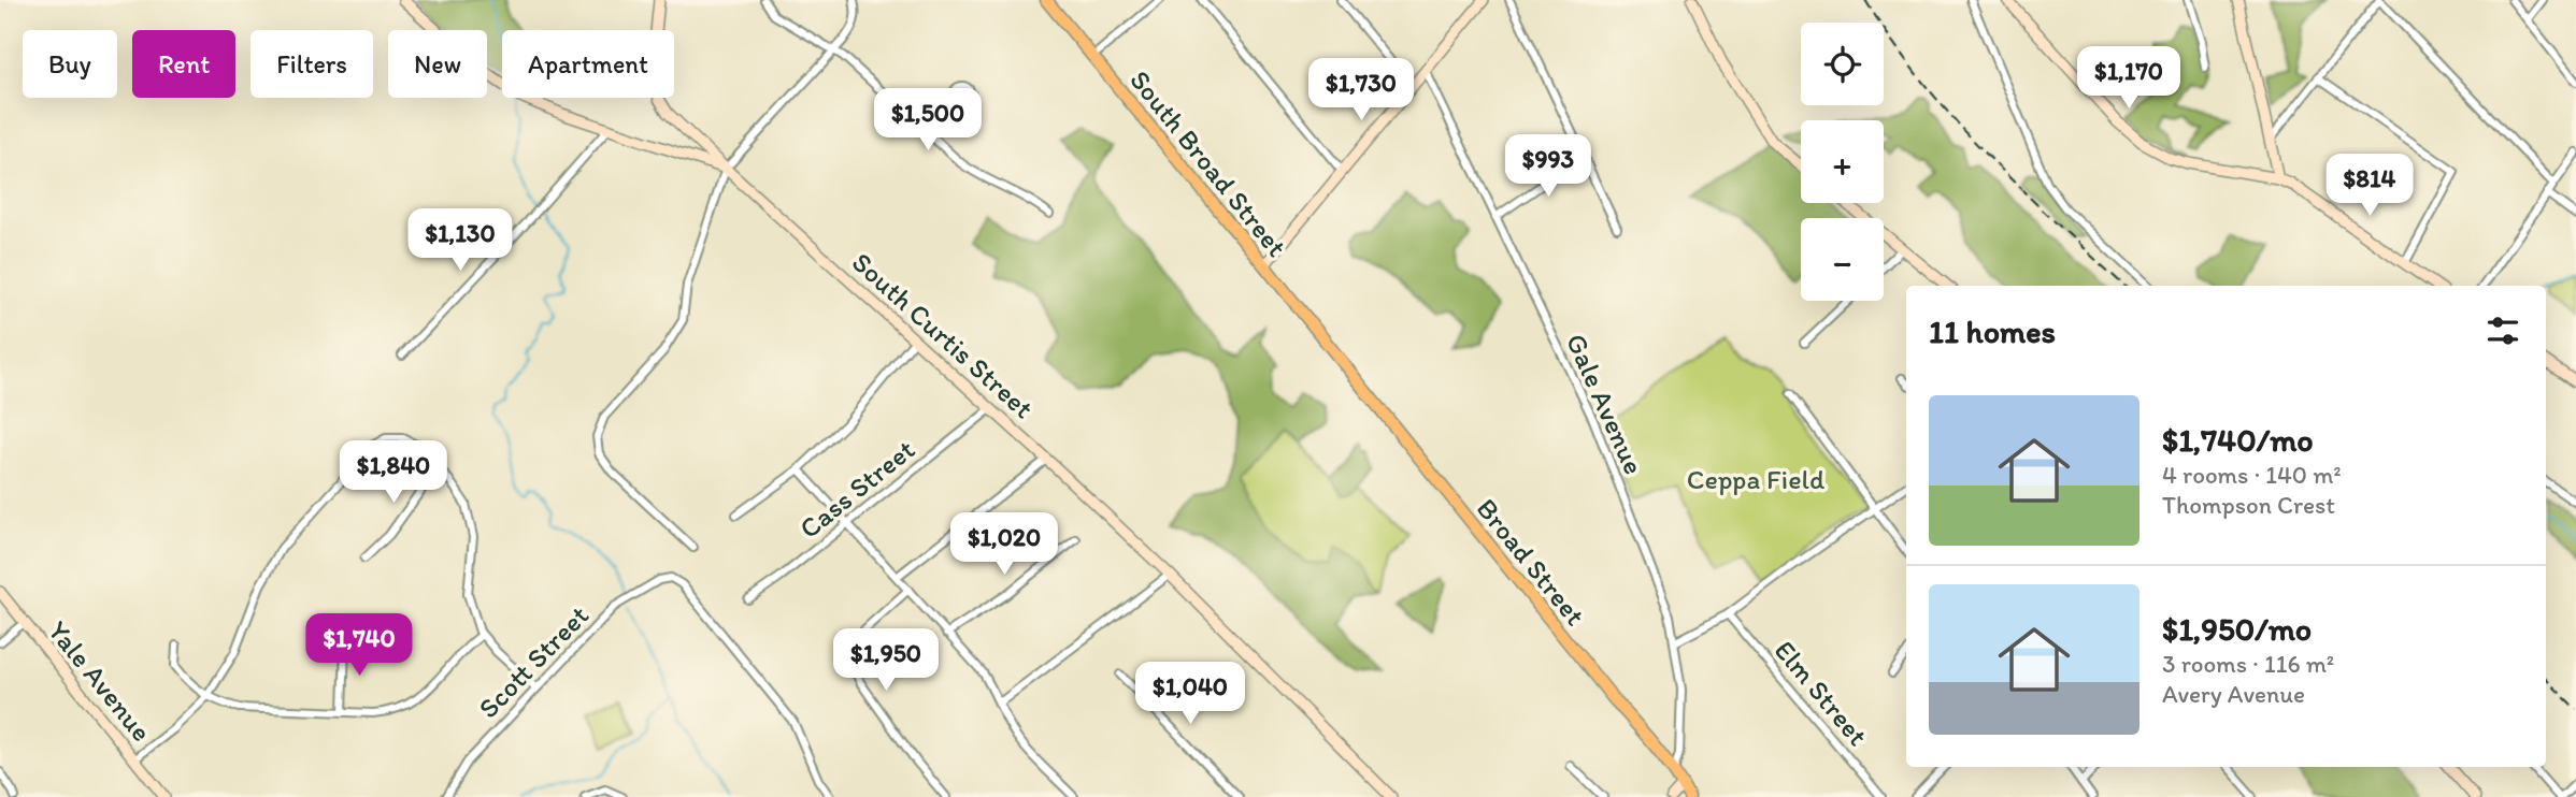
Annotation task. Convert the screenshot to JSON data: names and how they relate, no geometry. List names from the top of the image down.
{
  "streets": {
    "main road": ["South Broad Street", "Broad Street"],
    "street": [
      "South Curtis Street",
      "Gale Avenue",
      "Cass Street",
      "Scott Street",
      "Yale Avenue",
      "Elm Street"
    ]
  },
  "crossings": [
    ["South Broad Street", "Broad Street"],
    ["South Curtis Street", "Cass Street"],
    ["Gale Avenue", "Broad Street"]
  ],
  "parks": ["Ceppa Field"],
  "page": {
    "map_buttons": ["+", "−"],
    "chip": [
      "Buy",
      "Rent",
      "Filters",
      "New",
      "Apartment"
    ],
    "price": [
      "$1,170",
      "$1,730",
      "$1,500",
      "$993",
      "$814",
      "$1,130",
      "$1,840",
      "$1,020",
      "$1,740",
      "$1,950",
      "$1,040"
    ],
    "heading": "11 homes",
    "list": [
      {
        "name": "$1,740/mo",
        "note": "4 rooms · 140 m² · Thompson Crest"
      },
      {
        "name": "$1,950/mo",
        "note": "3 rooms · 116 m² · Avery Avenue"
      }
    ]
  }
}
